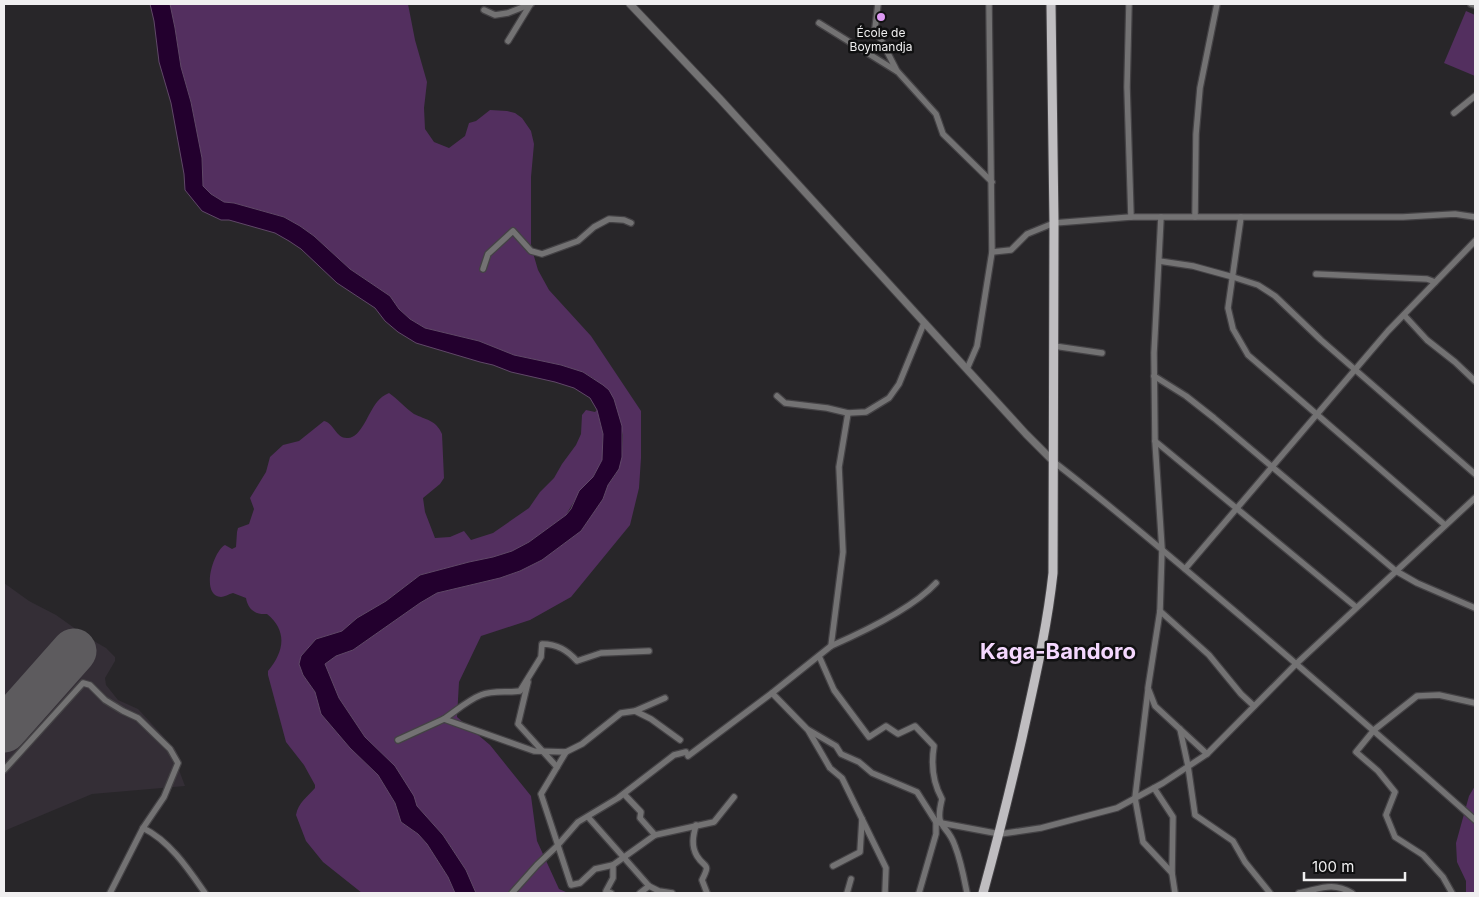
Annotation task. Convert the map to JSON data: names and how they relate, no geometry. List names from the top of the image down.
{
  "districts": ["Kaga-Bandoro"],
  "places": ["École de Boymandja"],
  "scale_bar": "100 m"
}
